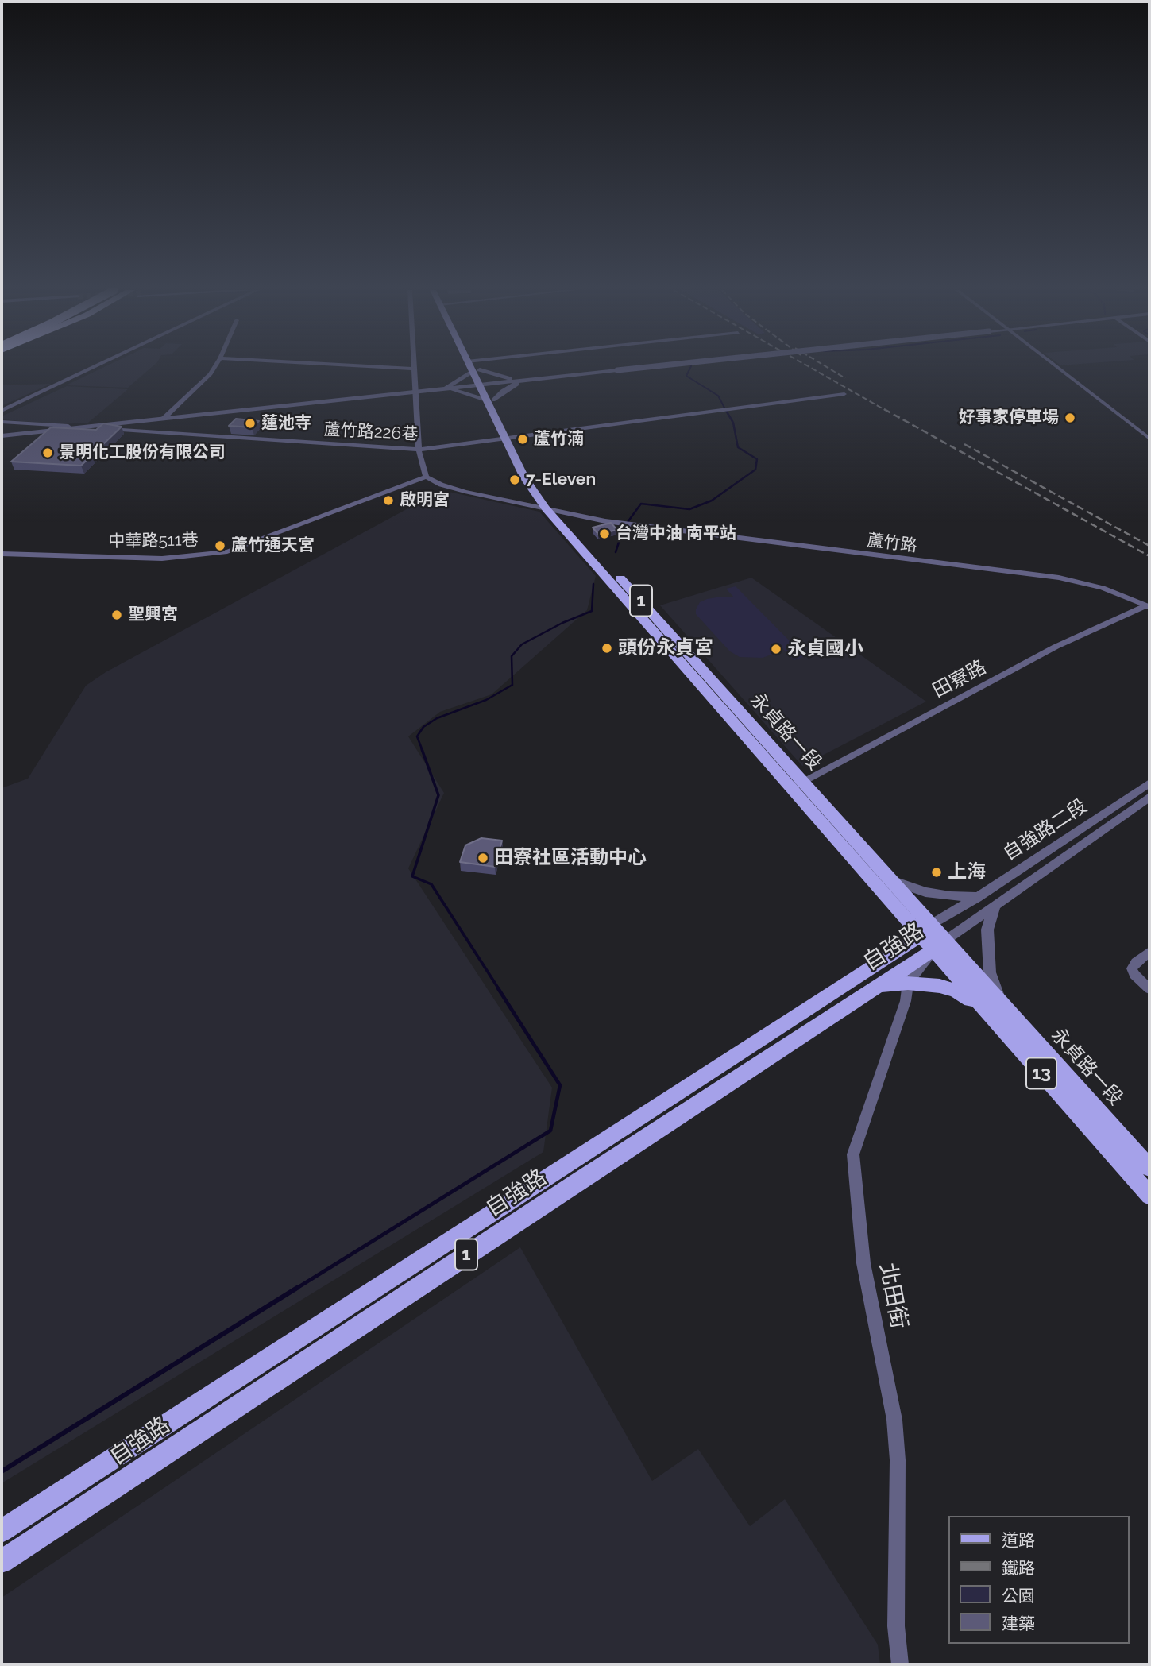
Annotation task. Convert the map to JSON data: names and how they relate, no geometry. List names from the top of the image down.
{
  "streets": {
    "main road": [
      "1",
      "永貞路一段",
      "自強路",
      "13"
    ],
    "street": [
      "蘆竹路226巷",
      "中華路511巷",
      "蘆竹路",
      "田寮路",
      "自強路二段",
      "北田街"
    ]
  },
  "crossings": [
    ["蘆竹路226巷", "永貞路一段"],
    ["蘆竹路", "田寮路"],
    ["蘆竹路", "永貞路一段"],
    ["田寮路", "永貞路一段"],
    ["永貞路一段", "自強路二段"],
    ["永貞路一段", "自強路"],
    ["永貞路一段", "13"],
    ["永貞路一段", "北田街"],
    ["自強路二段", "自強路"],
    ["自強路二段", "13"],
    ["自強路二段", "北田街"],
    ["自強路", "13"],
    ["自強路", "北田街"],
    ["13", "北田街"]
  ],
  "places": [
    "好事家停車場",
    "蓮池寺",
    "蘆竹湳",
    "景明化工股份有限公司",
    "7-Eleven",
    "啟明宮",
    "台灣中油 南平站",
    "蘆竹通天宮",
    "聖興宮",
    "頭份永貞宮",
    "永貞國小",
    "田寮社區活動中心",
    "上海"
  ],
  "legend": [
    "道路",
    "鐵路",
    "公園",
    "建築"
  ]
}
